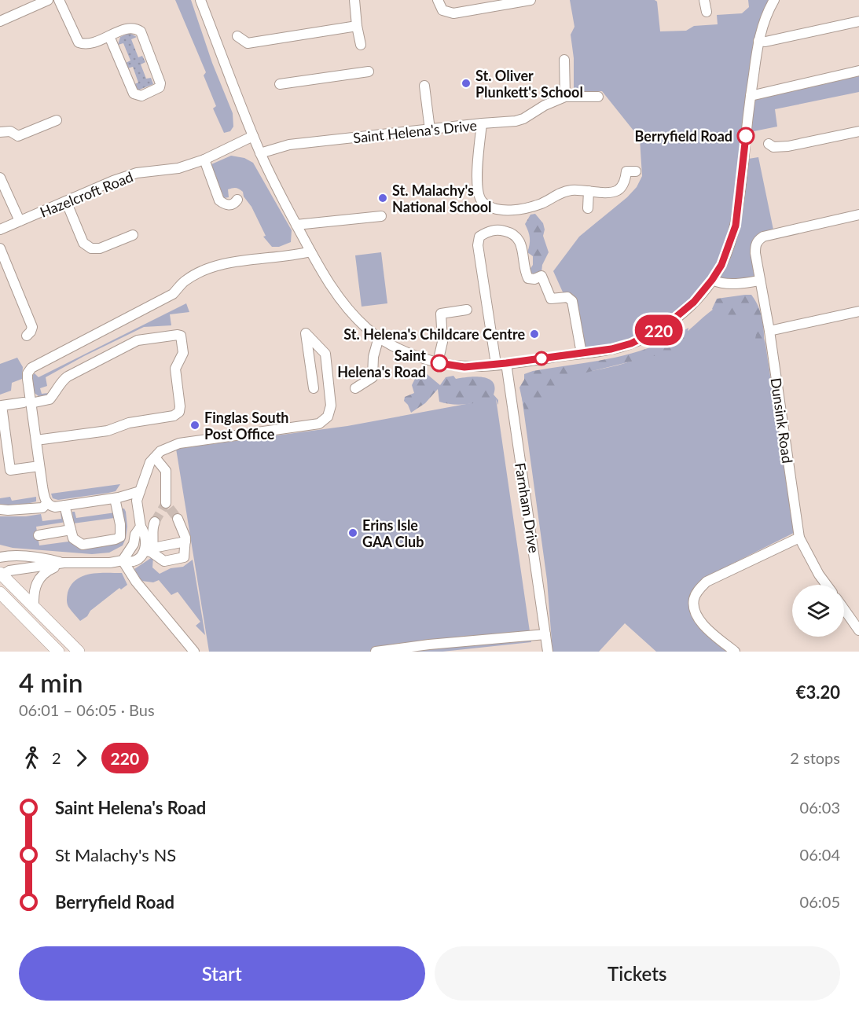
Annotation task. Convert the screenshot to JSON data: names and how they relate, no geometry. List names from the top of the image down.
{
  "streets": {
    "street": [
      "Saint Helena's Drive",
      "Hazelcroft Road",
      "Dunsink Road",
      "Farnham Drive"
    ]
  },
  "places": [
    "St. Oliver Plunkett's School",
    "Berryfield Road",
    "St. Malachy's National School",
    "St. Helena's Childcare Centre",
    "Saint Helena's Road",
    "Finglas South Post Office",
    "Erins Isle GAA Club"
  ],
  "lines": ["bus line 220"],
  "page": {
    "on_map": "220",
    "heading": ["4 min", "06:01 – 06:05 · Bus", "€3.20"],
    "legs": ["2", "220", "2 stops"],
    "list": [
      {
        "name": "Saint Helena's Road",
        "value": "06:03"
      },
      {
        "name": "St Malachy's NS",
        "value": "06:04"
      },
      {
        "name": "Berryfield Road",
        "value": "06:05"
      }
    ],
    "buttons": ["Start", "Tickets"]
  }
}
